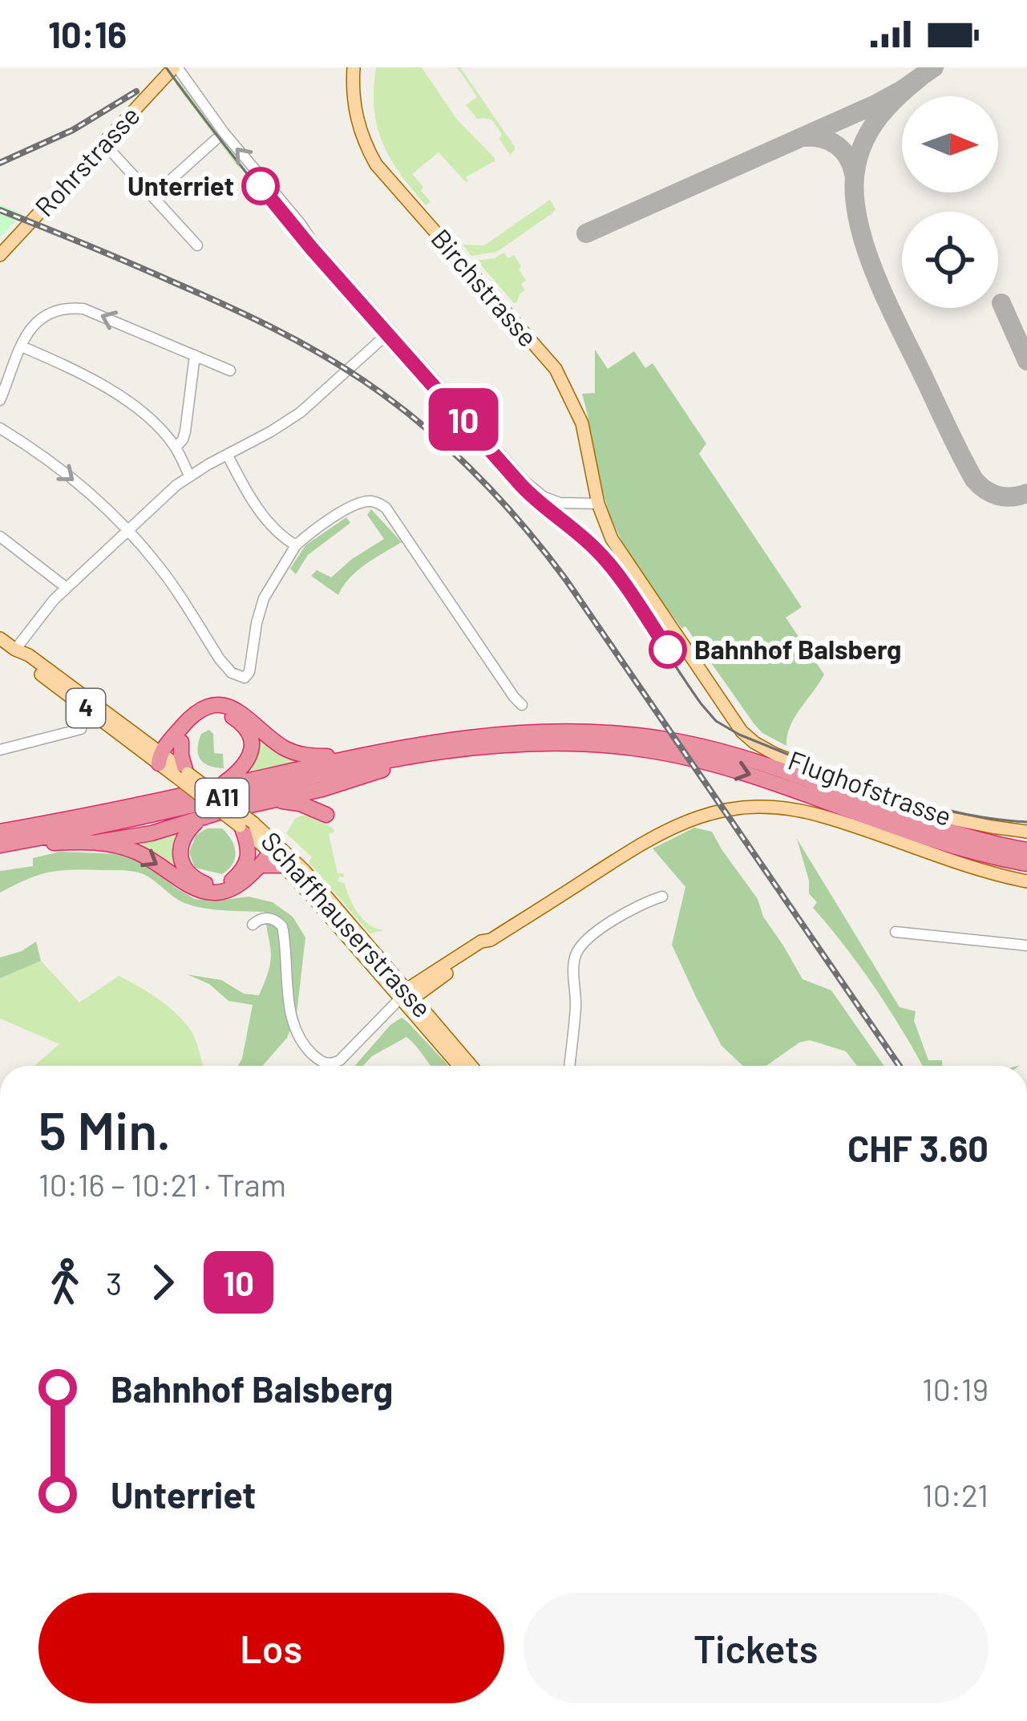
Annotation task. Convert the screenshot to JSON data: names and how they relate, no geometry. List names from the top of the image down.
{
  "streets": {
    "highway": ["A11"],
    "main road": [
      "Rohrstrasse",
      "Birchstrasse",
      "4",
      "Flughofstrasse",
      "Schaffhauserstrasse"
    ]
  },
  "crossings": [
    ["Birchstrasse", "Flughofstrasse"]
  ],
  "places": ["Unterriet", "Bahnhof Balsberg"],
  "lines": ["tram line 10"],
  "north": "right",
  "page": {
    "status": "10:16",
    "on_map": "10",
    "heading": ["5 Min.", "10:16 – 10:21 · Tram", "CHF 3.60"],
    "legs": ["3", "10"],
    "list": [
      {
        "name": "Bahnhof Balsberg",
        "value": "10:19"
      },
      {
        "name": "Unterriet",
        "value": "10:21"
      }
    ],
    "buttons": ["Los", "Tickets"]
  }
}
